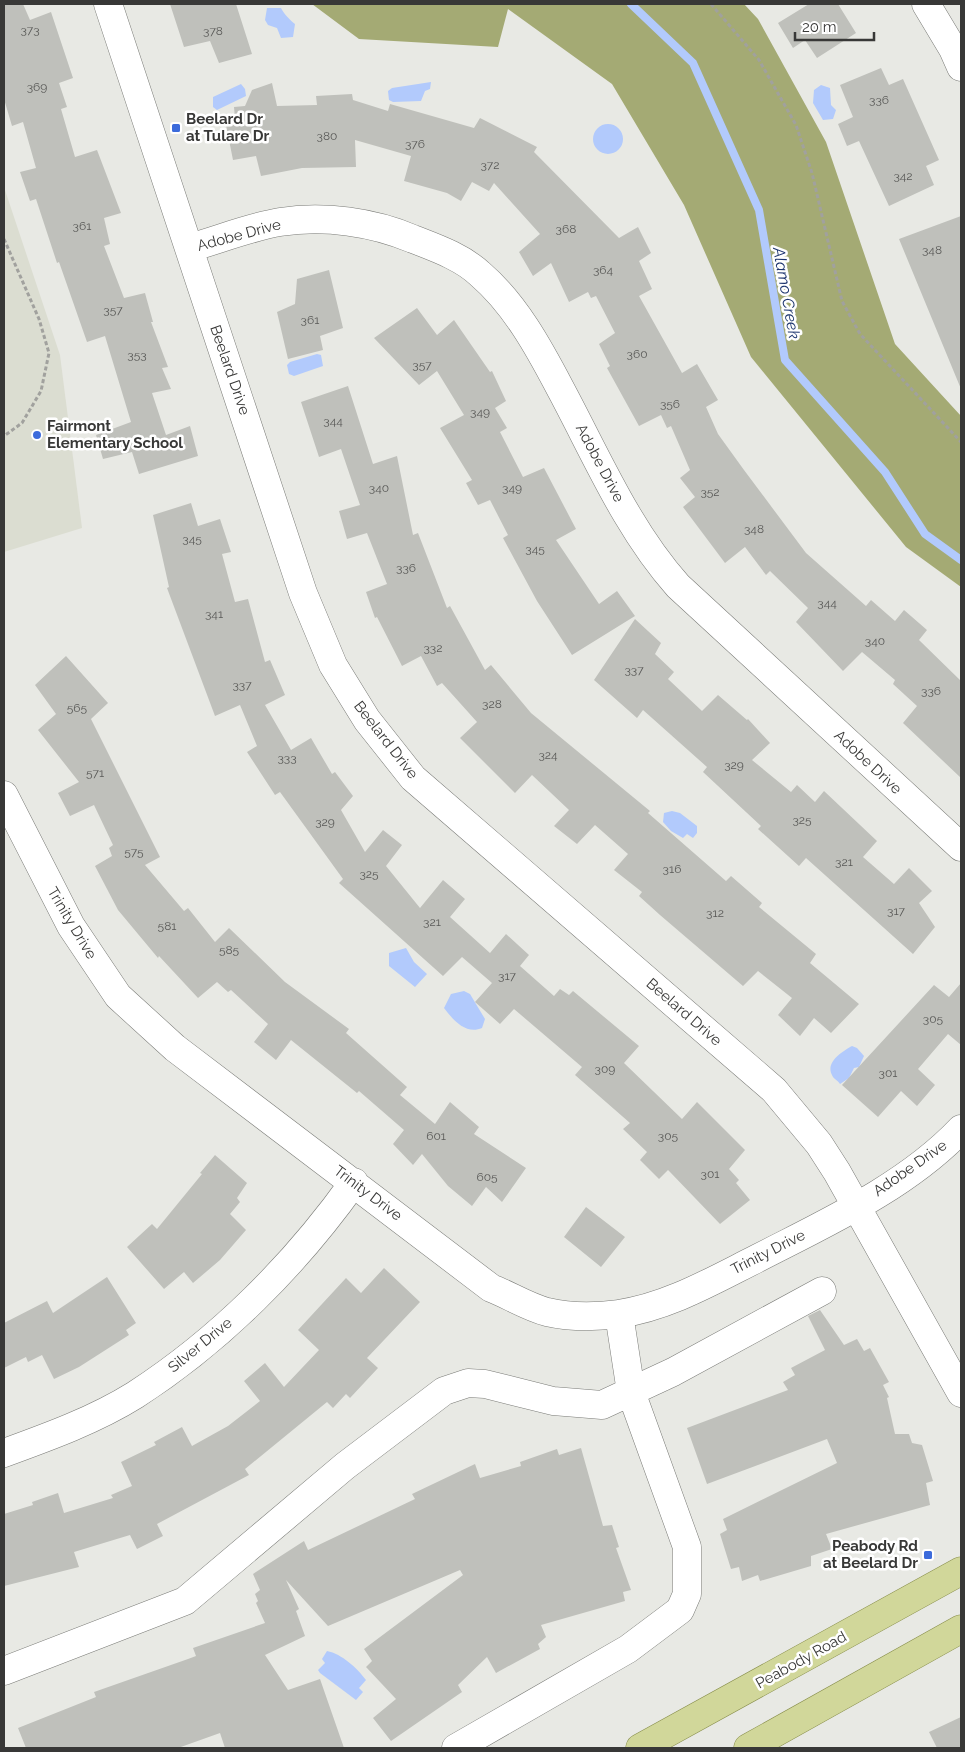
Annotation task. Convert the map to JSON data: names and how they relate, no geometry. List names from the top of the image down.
{
  "streets": {
    "main road": ["Peabody Road"],
    "street": [
      "Adobe Drive",
      "Beelard Drive",
      "Trinity Drive",
      "Silver Drive"
    ]
  },
  "crossings": [
    ["Adobe Drive", "Beelard Drive"],
    ["Adobe Drive", "Trinity Drive"],
    ["Beelard Drive", "Trinity Drive"],
    ["Trinity Drive", "Silver Drive"]
  ],
  "water": ["Alamo Creek"],
  "places": {
    "transit": ["Beelard Dr at Tulare Dr", "Peabody Rd at Beelard Dr"],
    "other": ["Fairmont Elementary School"]
  },
  "house_numbers": [
    "373",
    "378",
    "369",
    "336",
    "380",
    "376",
    "372",
    "342",
    "361",
    "368",
    "348",
    "364",
    "357",
    "361",
    "360",
    "353",
    "357",
    "356",
    "349",
    "344",
    "340",
    "349",
    "352",
    "348",
    "345",
    "345",
    "336",
    "344",
    "341",
    "340",
    "332",
    "337",
    "337",
    "336",
    "328",
    "565",
    "324",
    "333",
    "329",
    "571",
    "325",
    "329",
    "575",
    "321",
    "316",
    "325",
    "317",
    "312",
    "321",
    "581",
    "585",
    "317",
    "305",
    "309",
    "301",
    "601",
    "305",
    "301",
    "605"
  ],
  "scale_bar": "20 m"
}
